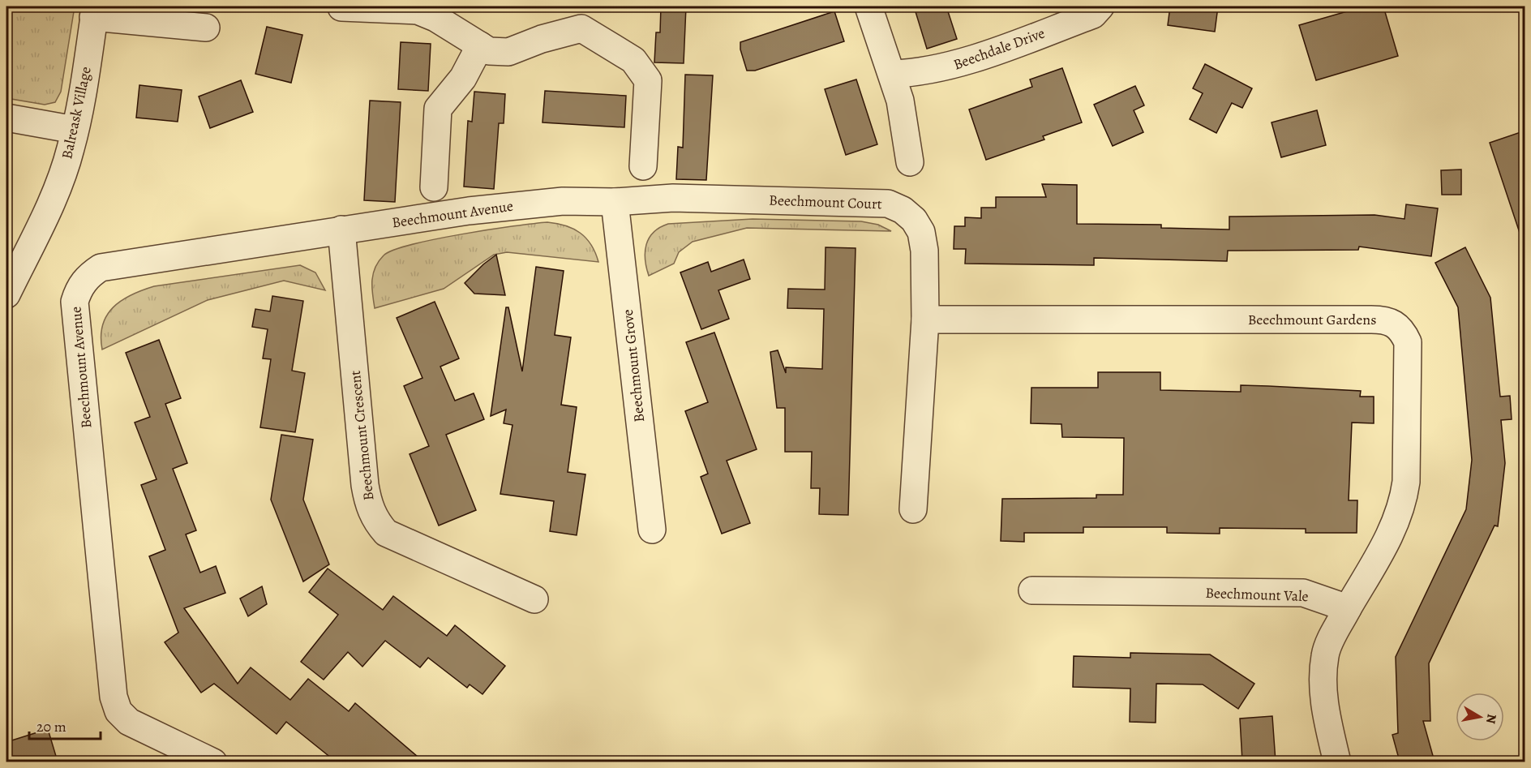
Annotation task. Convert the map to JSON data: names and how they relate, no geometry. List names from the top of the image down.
{
  "streets": {
    "street": [
      "Beechdale Drive",
      "Balreask Village",
      "Beechmount Court",
      "Beechmount Avenue",
      "Beechmount Gardens",
      "Beechmount Grove",
      "Beechmount Crescent",
      "Beechmount Vale"
    ]
  },
  "crossings": [
    ["Beechmount Court", "Beechmount Avenue"],
    ["Beechmount Court", "Beechmount Gardens"],
    ["Beechmount Court", "Beechmount Grove"],
    ["Beechmount Avenue", "Beechmount Grove"],
    ["Beechmount Avenue", "Beechmount Crescent"],
    ["Beechmount Gardens", "Beechmount Vale"]
  ],
  "scale_bar": "20 m",
  "north": "right"
}
